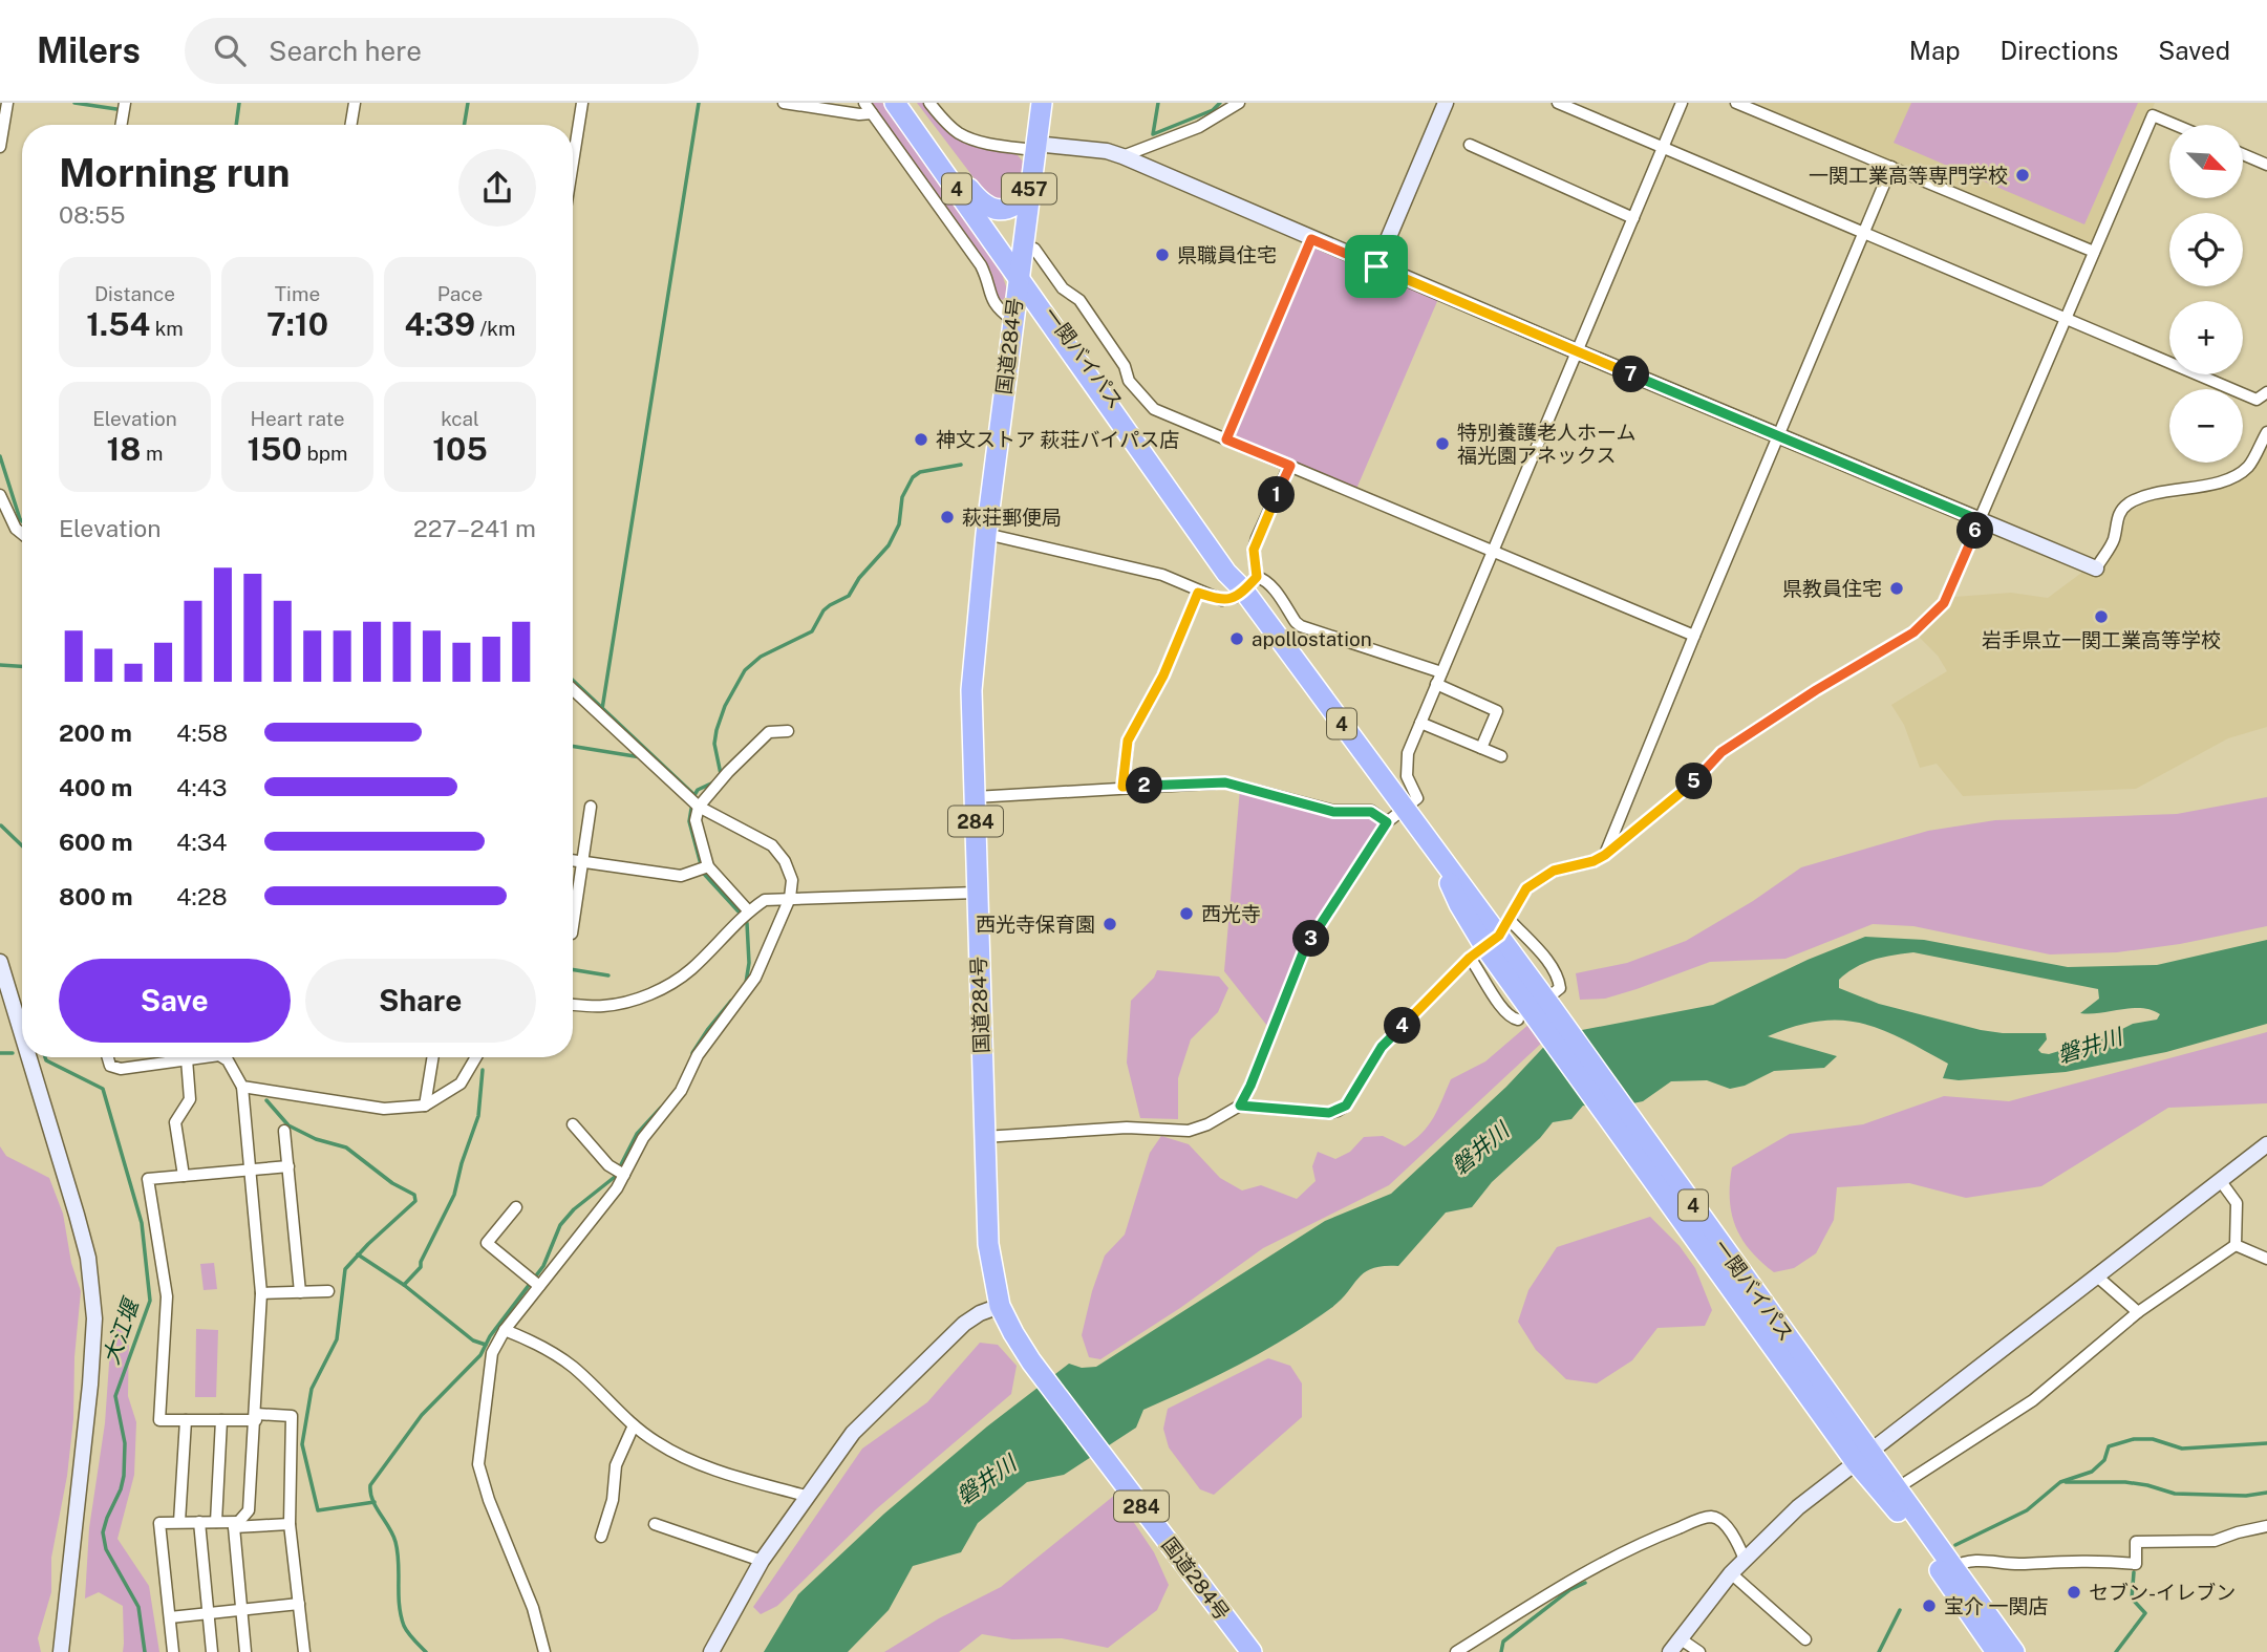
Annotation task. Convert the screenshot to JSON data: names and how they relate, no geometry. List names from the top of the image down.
{
  "streets": {
    "highway": [
      "4",
      "457",
      "国道284号",
      "一関バイパス",
      "284"
    ]
  },
  "crossings": [
    ["457", "国道284号"],
    ["457", "一関バイパス"],
    ["国道284号", "一関バイパス"]
  ],
  "water": ["磐井川", "大江堰"],
  "places": [
    "一関工業高等専門学校",
    "県職員住宅",
    "神文ストア 萩荘バイパス店",
    "特別養護老人ホーム 福光園アネックス",
    "萩荘郵便局",
    "県教員住宅",
    "岩手県立一関工業高等学校",
    "apollostation",
    "西光寺",
    "西光寺保育園",
    "セブン-イレブン",
    "宝介 一関店"
  ],
  "north": "bottom right",
  "page": {
    "header": "Milers",
    "search": "Search here",
    "nav": ["Map", "Directions", "Saved"],
    "map_buttons": ["+", "−"],
    "heading": ["Morning run", "08:55"],
    "stats": [
      ["Distance", "1.54 km"],
      ["Time", "7:10"],
      ["Pace", "4:39 /km"],
      ["Elevation", "18 m"],
      ["Heart rate", "150 bpm"],
      ["kcal", "105"]
    ],
    "pins": [
      "7",
      "1",
      "6",
      "5",
      "2",
      "3",
      "4"
    ],
    "chart": ["Elevation", "227–241 m"],
    "list": [
      {
        "name": "200 m",
        "note": "4:58"
      },
      {
        "name": "400 m",
        "note": "4:43"
      },
      {
        "name": "600 m",
        "note": "4:34"
      },
      {
        "name": "800 m",
        "note": "4:28"
      }
    ],
    "buttons": ["Save", "Share"]
  }
}
